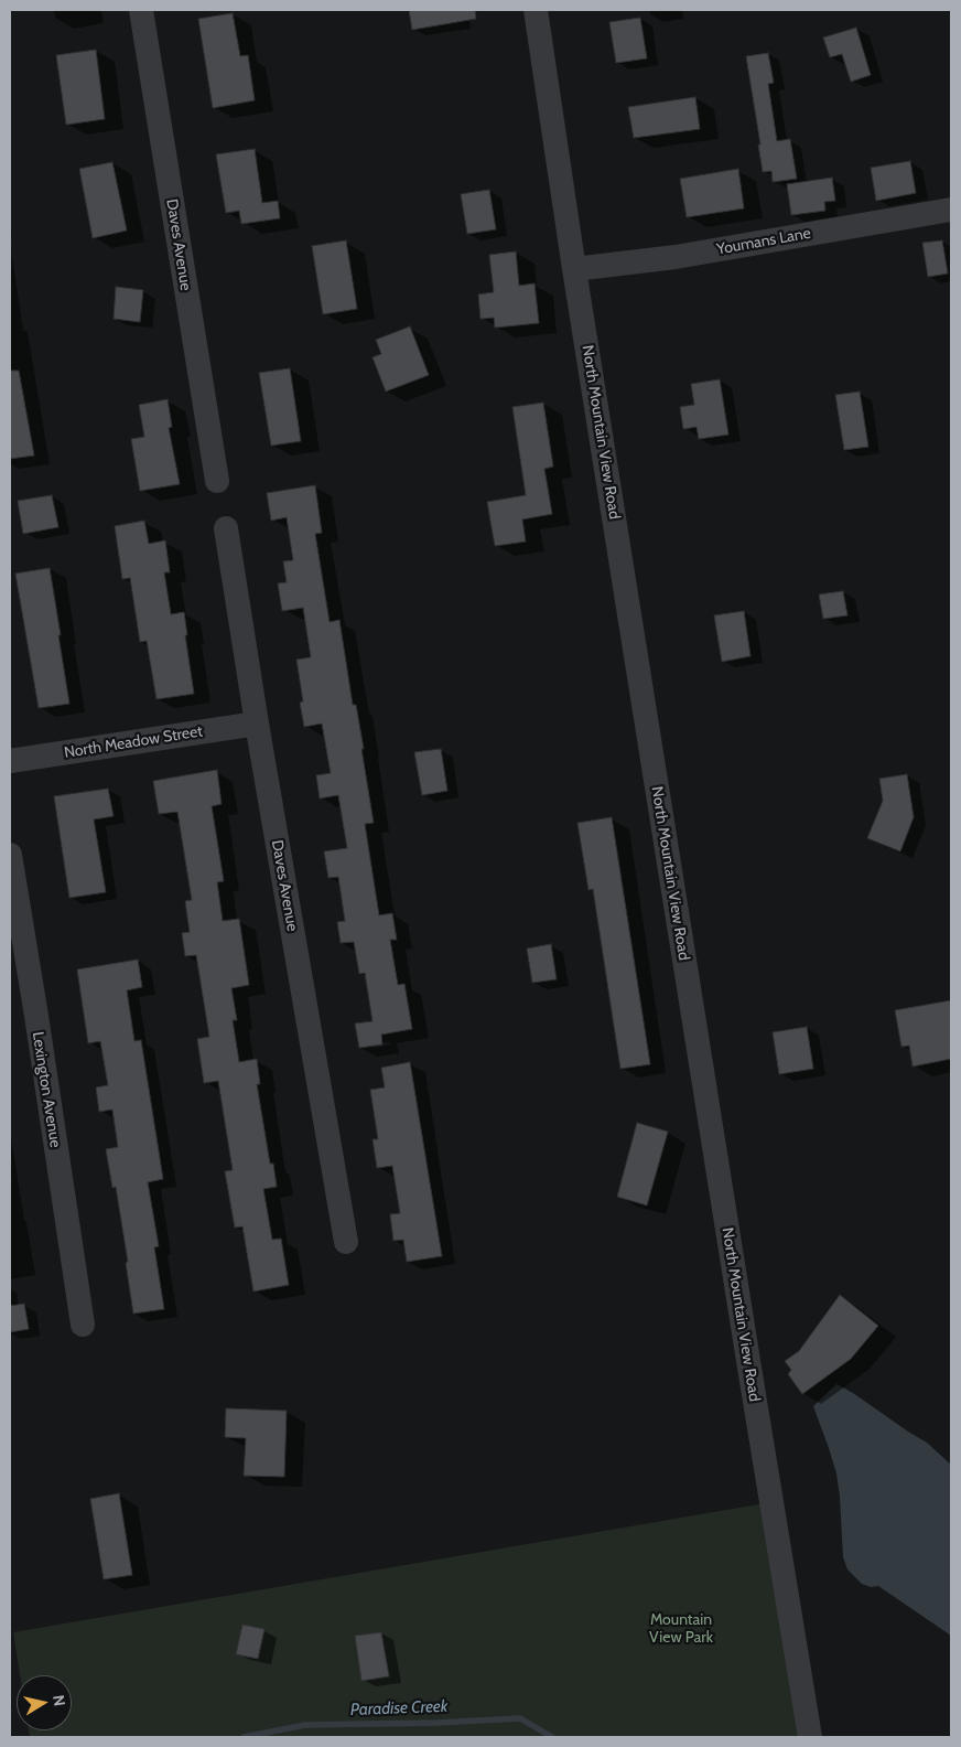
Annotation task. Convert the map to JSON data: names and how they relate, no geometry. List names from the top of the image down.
{
  "streets": {
    "street": [
      "Youmans Lane",
      "Daves Avenue",
      "North Mountain View Road",
      "North Meadow Street",
      "Lexington Avenue"
    ]
  },
  "crossings": [
    ["Youmans Lane", "North Mountain View Road"],
    ["Daves Avenue", "North Meadow Street"]
  ],
  "water": ["Paradise Creek"],
  "parks": ["Mountain View Park"],
  "north": "right"
}
